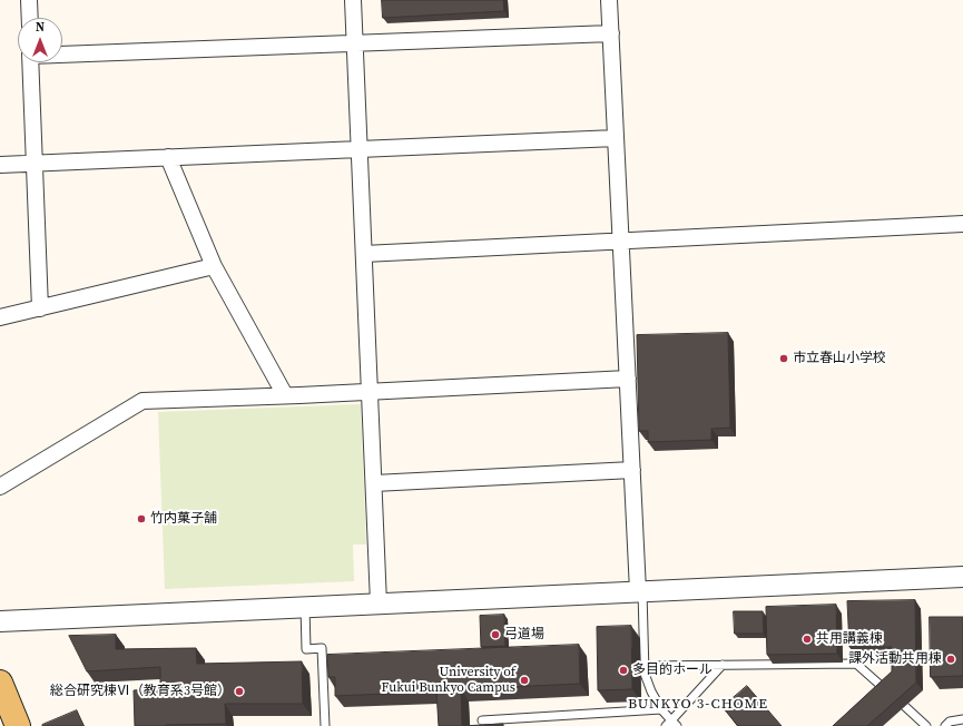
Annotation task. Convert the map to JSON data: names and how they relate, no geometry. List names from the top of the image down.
{
  "districts": ["BUNKYO 3-CHOME"],
  "places": [
    "市立春山小学校",
    "竹内菓子舗",
    "弓道場",
    "共用講義棟",
    "課外活動共用棟",
    "多目的ホール",
    "University of Fukui Bunkyo Campus",
    "総合研究棟Ⅵ（教育系3号館）"
  ],
  "north": "top"
}
